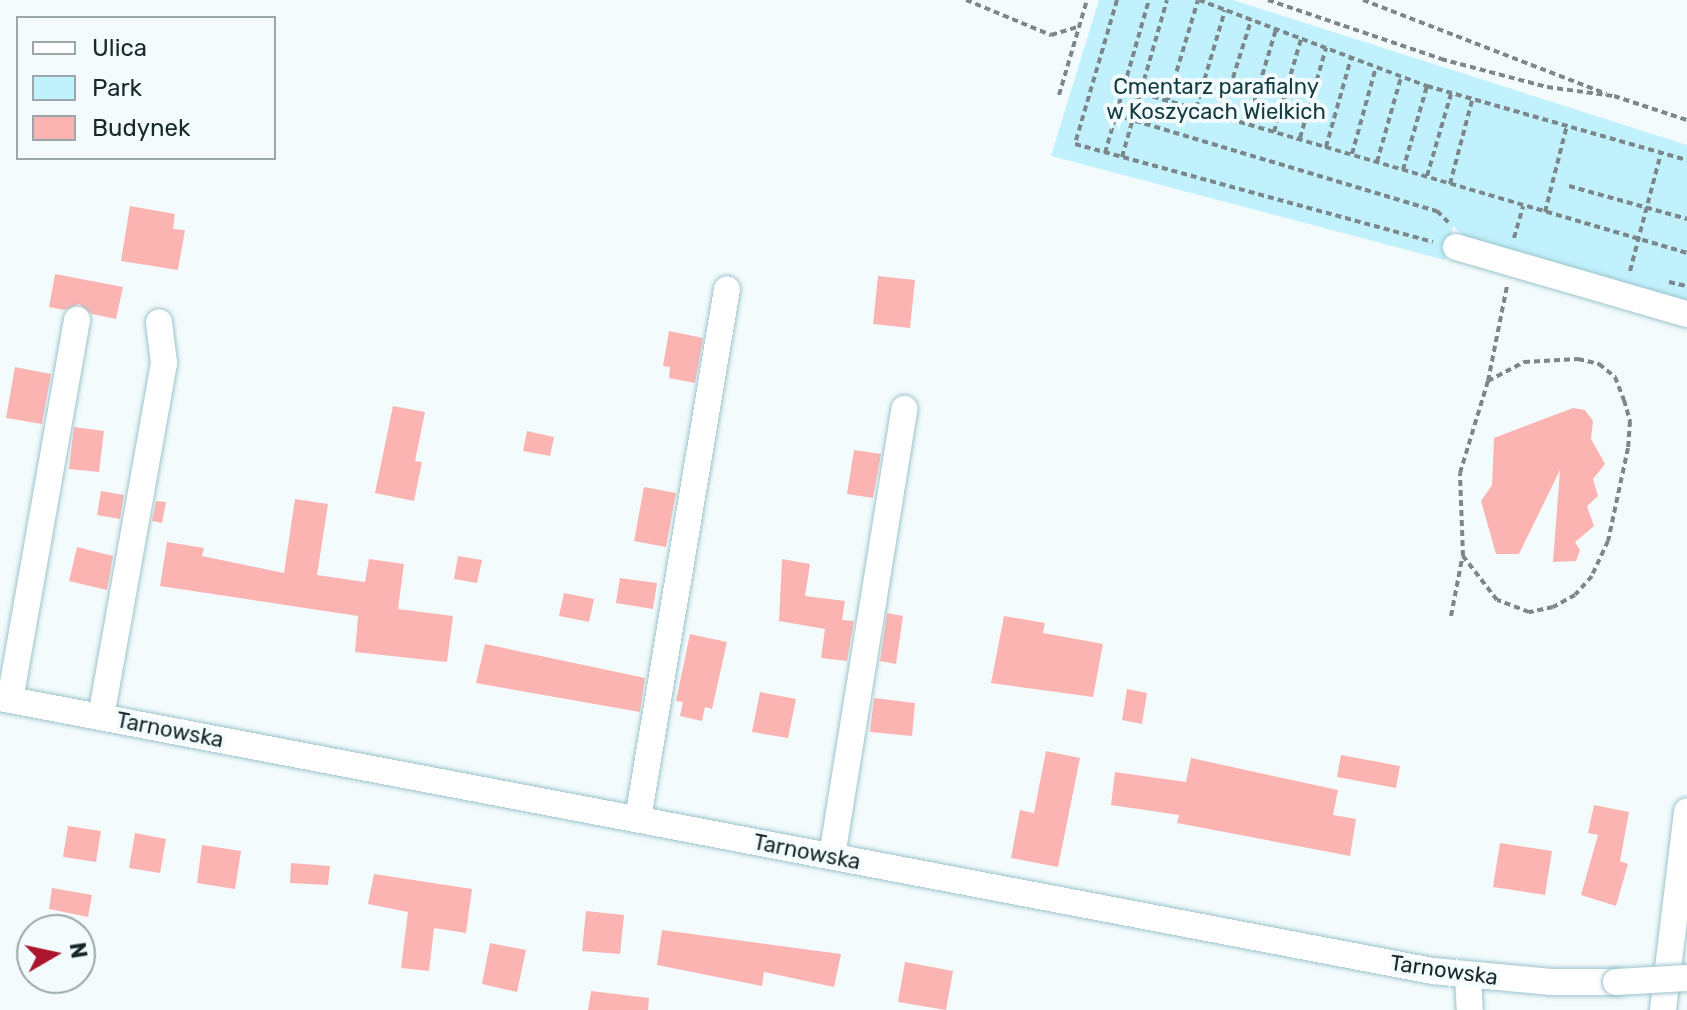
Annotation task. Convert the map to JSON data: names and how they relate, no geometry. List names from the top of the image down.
{
  "streets": {
    "street": ["Tarnowska"]
  },
  "parks": ["Cmentarz parafialny w Koszycach Wielkich"],
  "legend": ["Ulica", "Park", "Budynek"],
  "north": "right"
}
